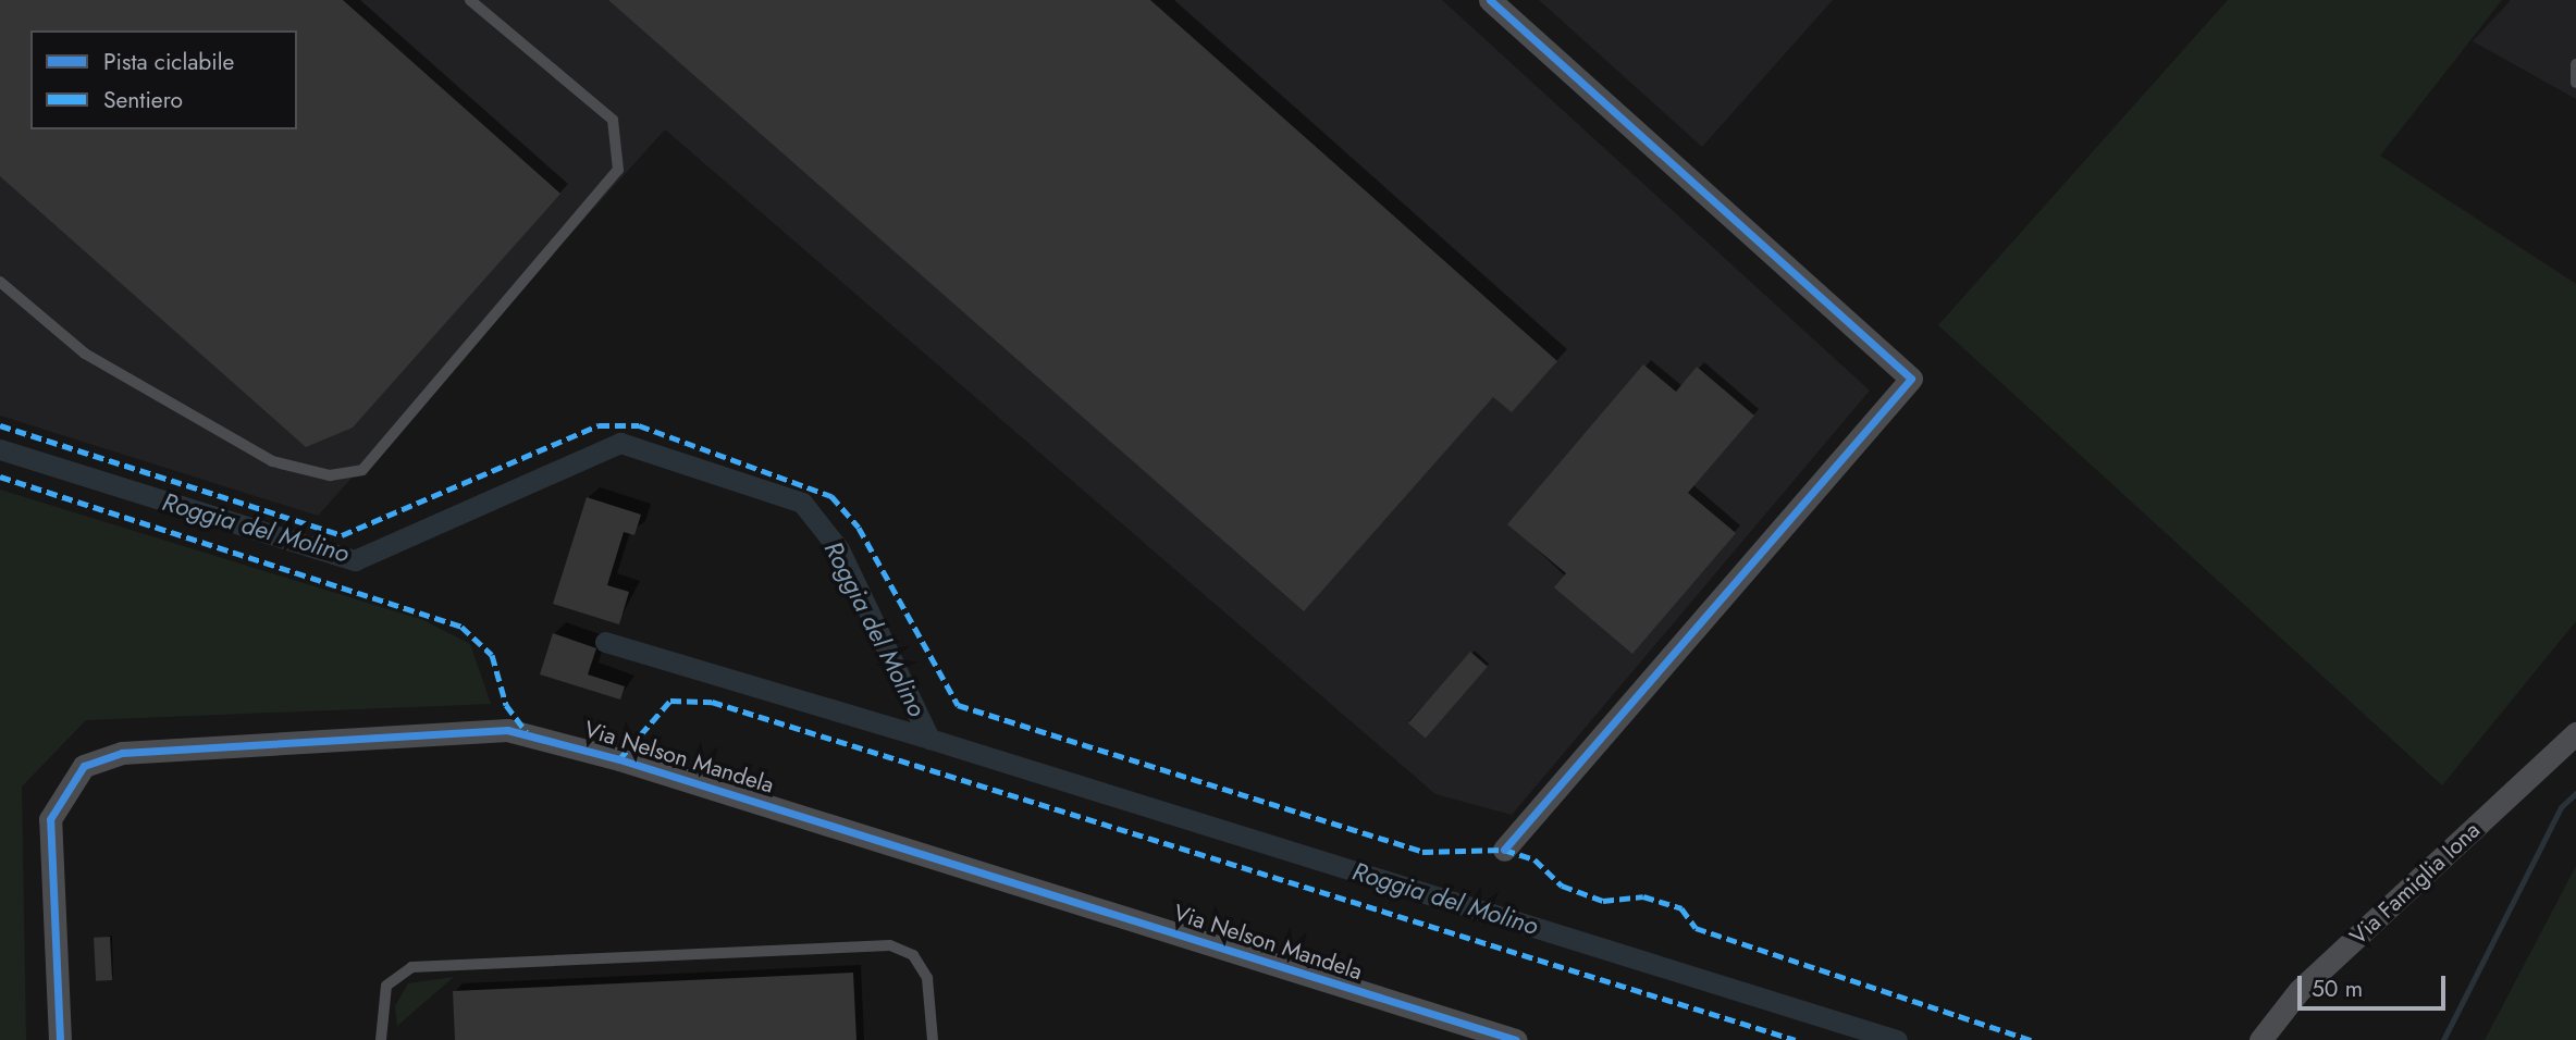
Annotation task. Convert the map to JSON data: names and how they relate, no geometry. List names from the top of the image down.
{
  "streets": {
    "street": ["Via Nelson Mandela", "Via Famiglia Iona"]
  },
  "water": ["Roggia del Molino"],
  "legend": ["Pista ciclabile", "Sentiero"],
  "scale_bar": "50 m"
}
